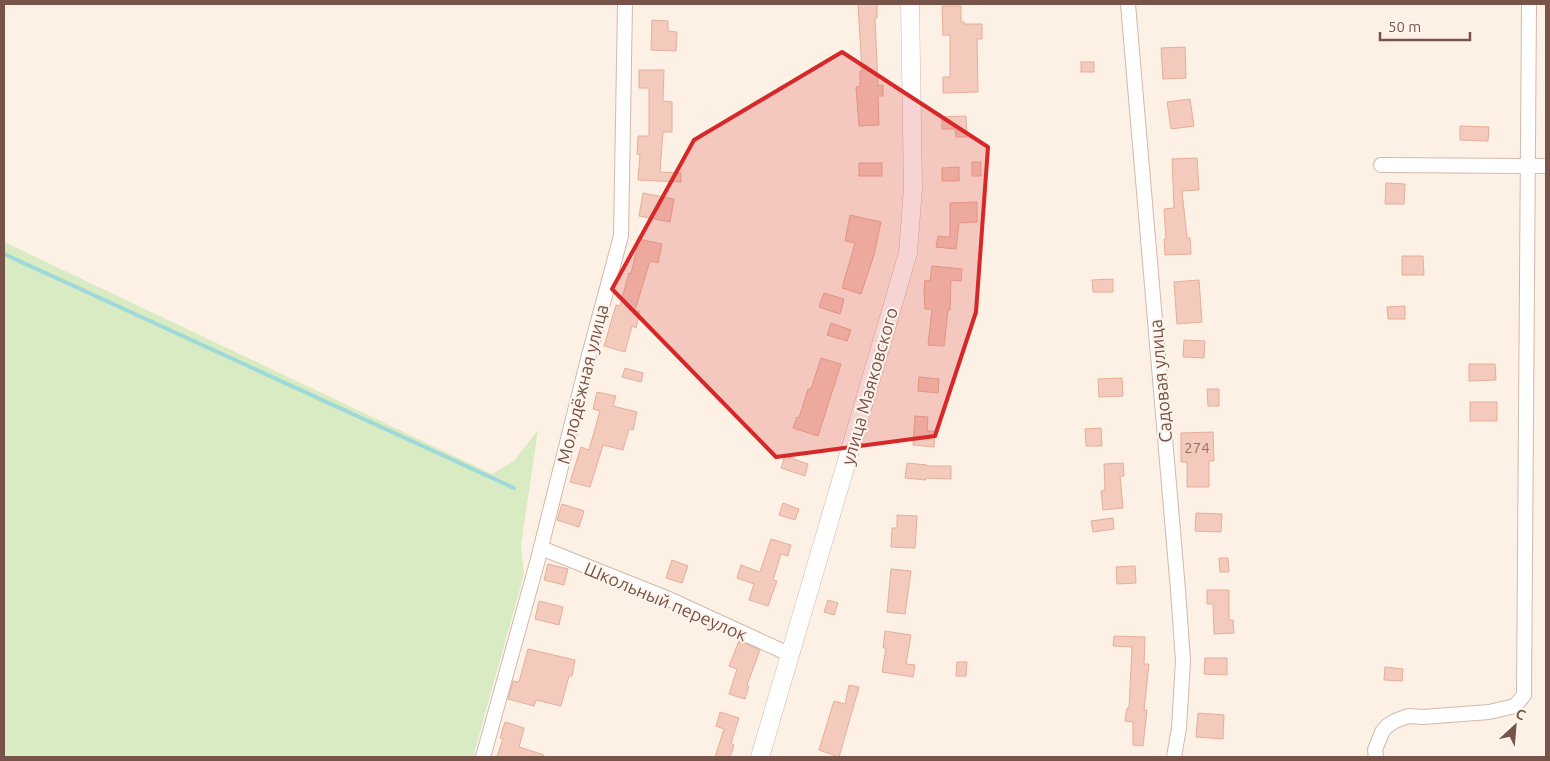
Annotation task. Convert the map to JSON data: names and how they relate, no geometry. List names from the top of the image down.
{
  "streets": {
    "street": [
      "Садовая улица",
      "Молодёжная улица",
      "улица Маяковского",
      "Школьный переулок"
    ]
  },
  "crossings": [
    ["Молодёжная улица", "Школьный переулок"],
    ["улица Маяковского", "Школьный переулок"]
  ],
  "house_numbers": ["274"],
  "scale_bar": "50 m",
  "north": "top right"
}
